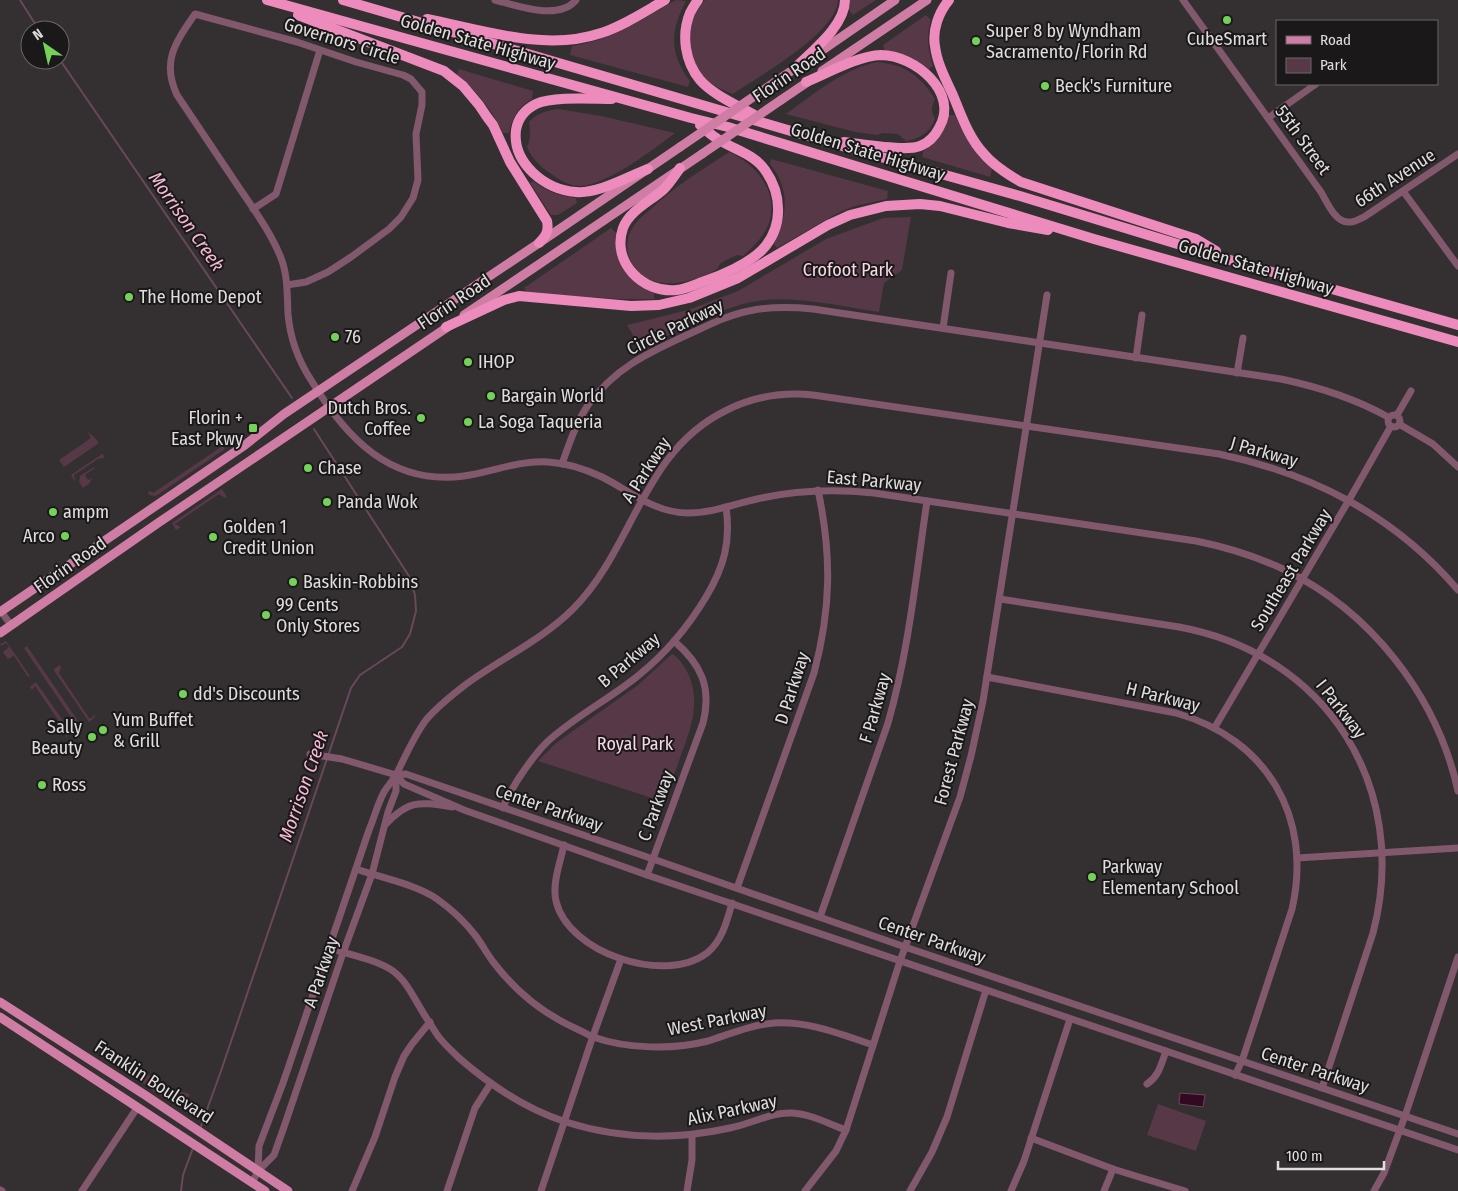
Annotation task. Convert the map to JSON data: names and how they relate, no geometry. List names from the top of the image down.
{
  "streets": {
    "highway": ["Golden State Highway"],
    "main road": ["Florin Road", "Franklin Boulevard"],
    "street": [
      "Governors Circle",
      "55th Street",
      "66th Avenue",
      "Circle Parkway",
      "J Parkway",
      "A Parkway",
      "East Parkway",
      "Southeast Parkway",
      "B Parkway",
      "D Parkway",
      "H Parkway",
      "F Parkway",
      "I Parkway",
      "Forest Parkway",
      "C Parkway",
      "Center Parkway",
      "West Parkway",
      "Alix Parkway"
    ]
  },
  "crossings": [
    ["Governors Circle", "East Parkway"],
    ["Florin Road", "East Parkway"],
    ["55th Street", "66th Avenue"],
    ["Circle Parkway", "East Parkway"],
    ["Circle Parkway", "Southeast Parkway"],
    ["Circle Parkway", "Forest Parkway"],
    ["J Parkway", "A Parkway"],
    ["J Parkway", "Southeast Parkway"],
    ["J Parkway", "Forest Parkway"],
    ["A Parkway", "East Parkway"],
    ["A Parkway", "Forest Parkway"],
    ["A Parkway", "Center Parkway"],
    ["A Parkway", "West Parkway"],
    ["A Parkway", "Franklin Boulevard"],
    ["A Parkway", "Alix Parkway"],
    ["East Parkway", "Southeast Parkway"],
    ["East Parkway", "B Parkway"],
    ["East Parkway", "D Parkway"],
    ["East Parkway", "F Parkway"],
    ["East Parkway", "Forest Parkway"],
    ["Southeast Parkway", "H Parkway"],
    ["Southeast Parkway", "I Parkway"],
    ["B Parkway", "C Parkway"],
    ["B Parkway", "Center Parkway"],
    ["D Parkway", "Center Parkway"],
    ["H Parkway", "Forest Parkway"],
    ["H Parkway", "Center Parkway"],
    ["F Parkway", "Center Parkway"],
    ["I Parkway", "Forest Parkway"],
    ["I Parkway", "Center Parkway"],
    ["Forest Parkway", "Center Parkway"],
    ["Forest Parkway", "West Parkway"],
    ["Forest Parkway", "Alix Parkway"],
    ["C Parkway", "Center Parkway"]
  ],
  "water": ["Morrison Creek"],
  "parks": ["Crofoot Park", "Royal Park"],
  "places": {
    "other": [
      "CubeSmart",
      "Super 8 by Wyndham Sacramento/Florin Rd",
      "Beck's Furniture",
      "The Home Depot",
      "76",
      "IHOP",
      "Bargain World",
      "Dutch Bros. Coffee",
      "La Soga Taqueria",
      "Chase",
      "Panda Wok",
      "ampm",
      "Arco",
      "Golden 1 Credit Union",
      "Baskin-Robbins",
      "99 Cents Only Stores",
      "dd's Discounts",
      "Yum Buffet & Grill",
      "Sally Beauty",
      "Ross",
      "Parkway Elementary School"
    ],
    "transit": ["Florin + East Pkwy"]
  },
  "legend": ["Road", "Park"],
  "scale_bar": "100 m",
  "north": "top left"
}
